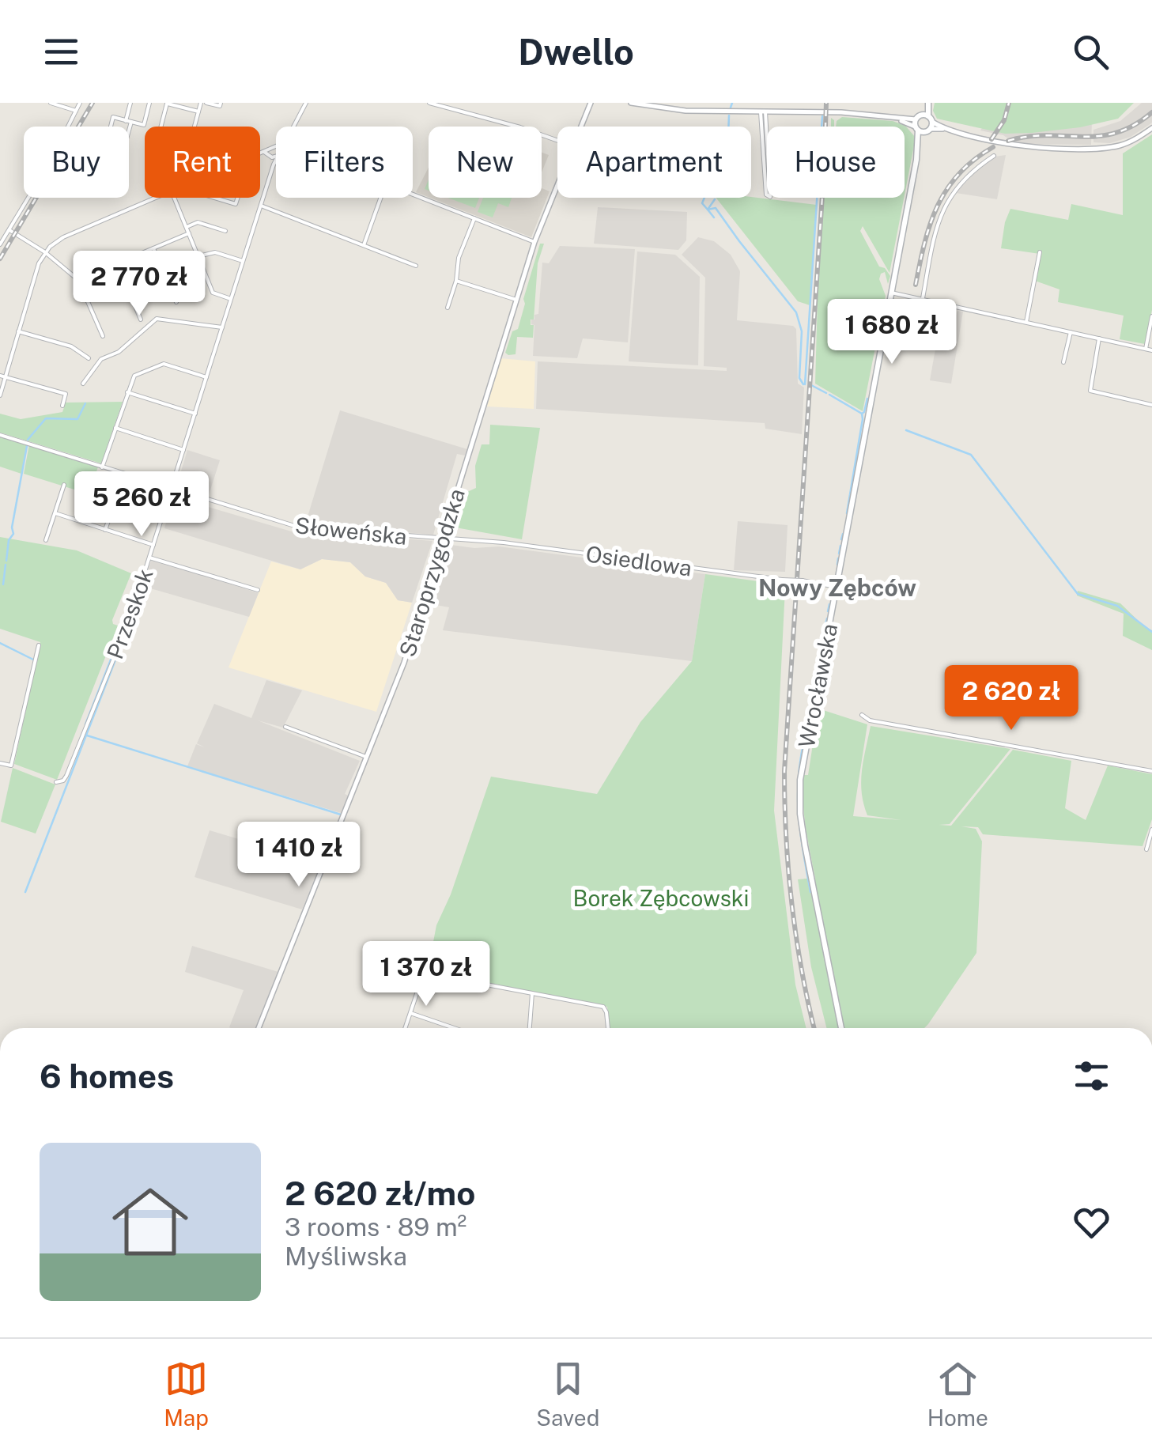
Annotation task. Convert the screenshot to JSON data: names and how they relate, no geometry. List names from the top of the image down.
{
  "streets": {
    "main road": ["Wrocławska"],
    "street": [
      "Słoweńska",
      "Osiedlowa",
      "Staroprzygodzka",
      "Przeskok"
    ]
  },
  "crossings": [
    ["Słoweńska", "Osiedlowa"],
    ["Słoweńska", "Staroprzygodzka"],
    ["Słoweńska", "Przeskok"],
    ["Osiedlowa", "Staroprzygodzka"],
    ["Osiedlowa", "Wrocławska"]
  ],
  "districts": ["Nowy Zębców"],
  "parks": ["Borek Zębcowski"],
  "page": {
    "header": "Dwello",
    "chip": [
      "Buy",
      "Rent",
      "Filters",
      "New",
      "Apartment",
      "House"
    ],
    "price": [
      "2 770 zł",
      "1 680 zł",
      "5 260 zł",
      "2 620 zł",
      "1 410 zł",
      "1 370 zł"
    ],
    "heading": "6 homes",
    "list": [
      {
        "name": "2 620 zł/mo",
        "note": "3 rooms · 89 m² · Myśliwska"
      }
    ],
    "tabs": ["Map", "Saved", "Home"]
  }
}
